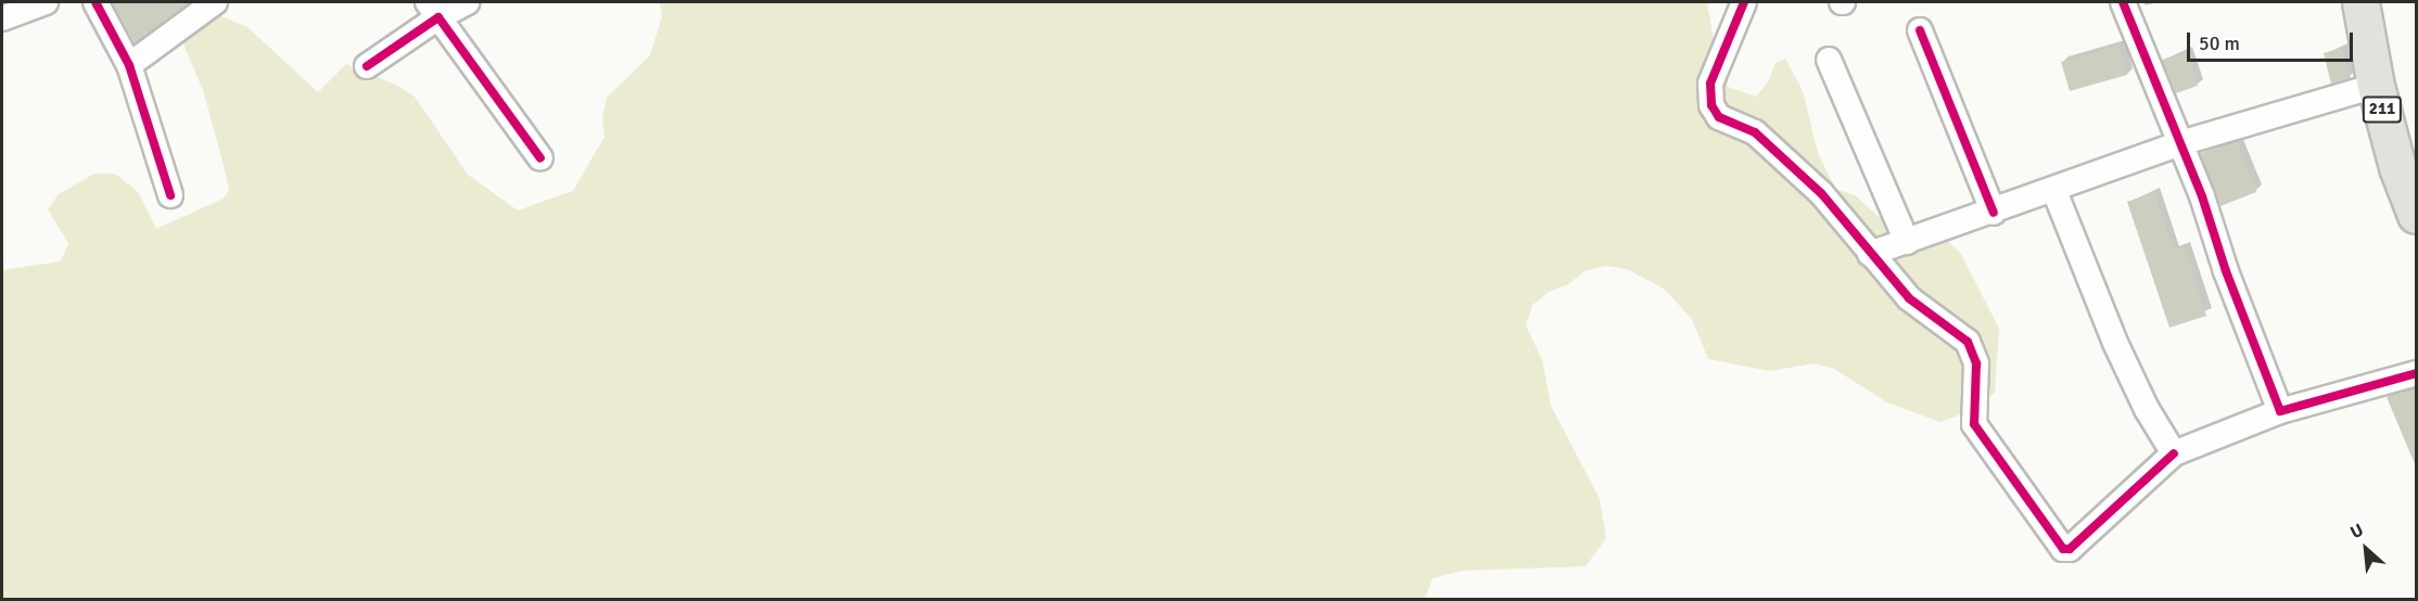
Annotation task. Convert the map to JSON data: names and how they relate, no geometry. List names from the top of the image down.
{
  "streets": {
    "main road": ["211"]
  },
  "scale_bar": "50 m",
  "north": "top left"
}
